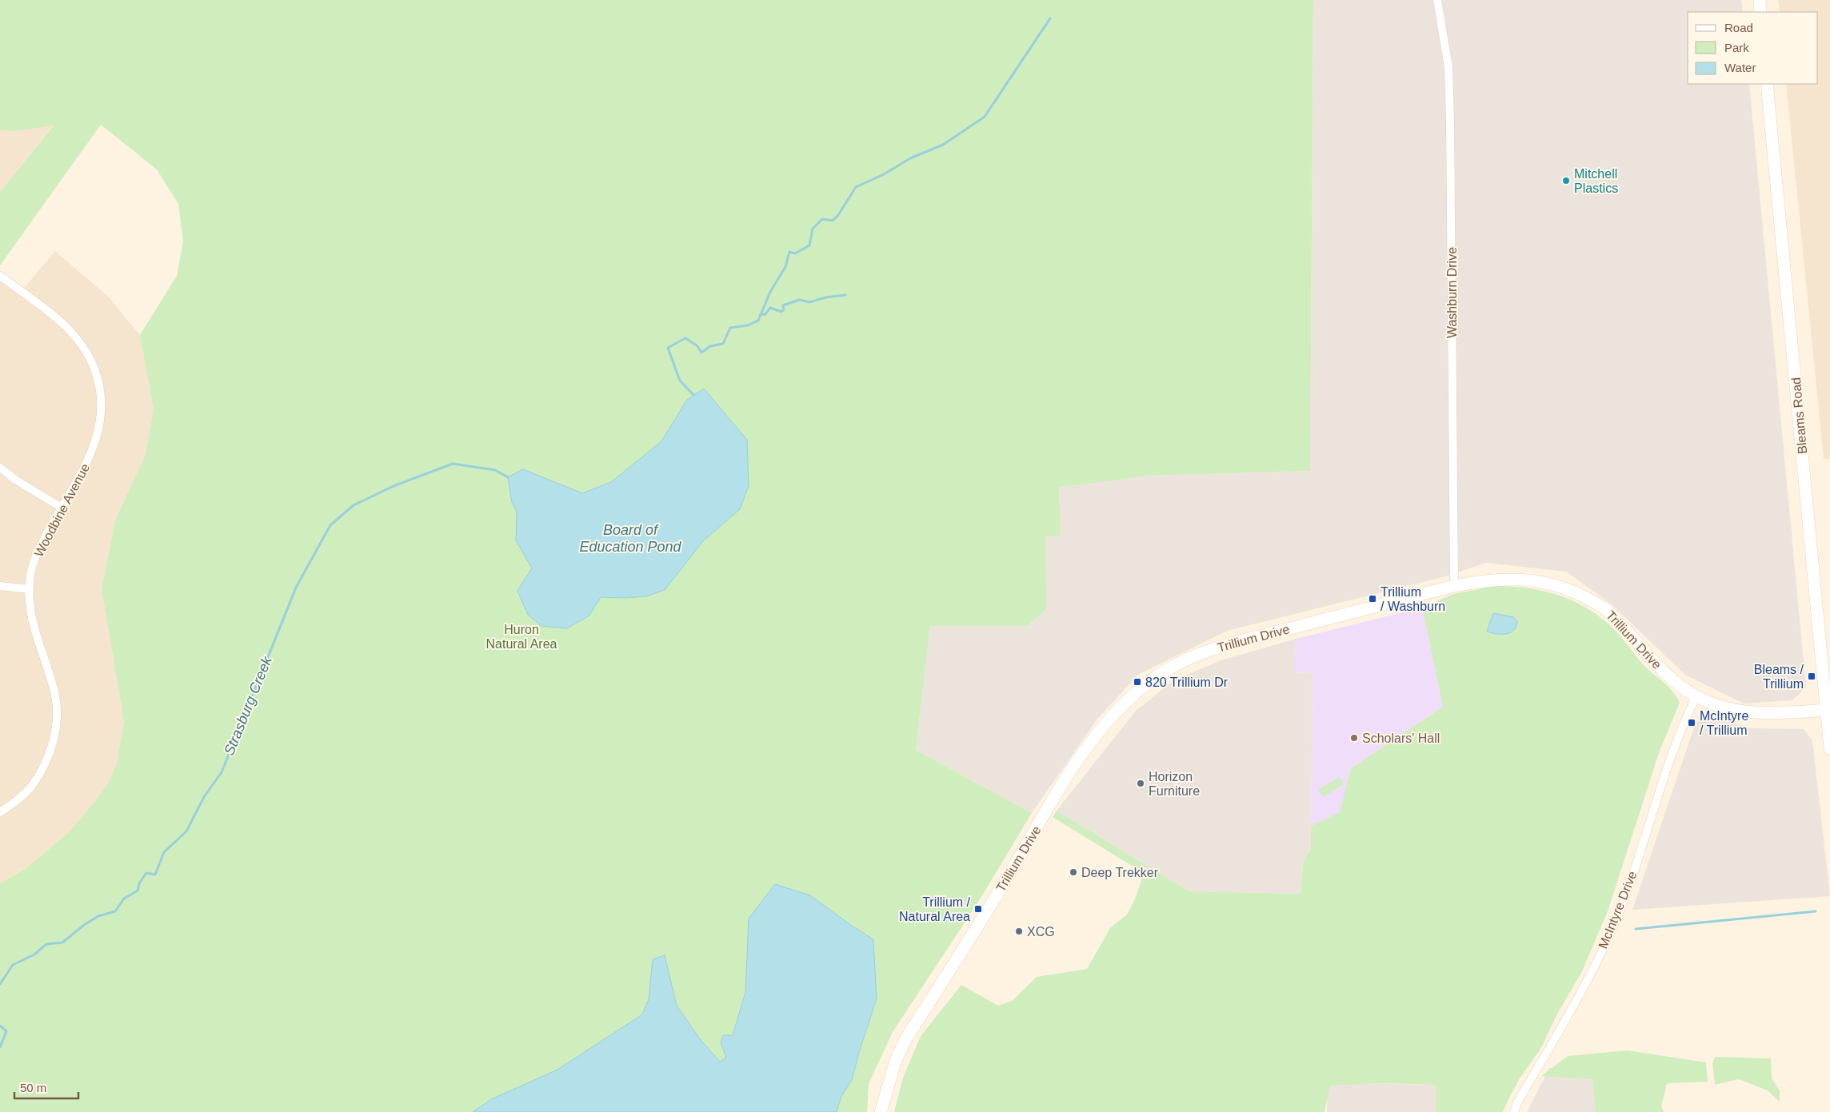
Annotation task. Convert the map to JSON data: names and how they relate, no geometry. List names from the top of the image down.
{
  "streets": {
    "street": [
      "Washburn Drive",
      "Bleams Road",
      "Woodbine Avenue",
      "Trillium Drive",
      "McIntyre Drive"
    ]
  },
  "crossings": [
    ["Washburn Drive", "Trillium Drive"],
    ["Bleams Road", "Trillium Drive"],
    ["Trillium Drive", "McIntyre Drive"]
  ],
  "water": ["Board of Education Pond", "Strasburg Creek"],
  "parks": ["Huron Natural Area"],
  "places": {
    "other": [
      "Mitchell Plastics",
      "Scholars' Hall",
      "Horizon Furniture",
      "Deep Trekker",
      "XCG"
    ],
    "transit": [
      "Trillium / Washburn",
      "Bleams / Trillium",
      "820 Trillium Dr",
      "McIntyre / Trillium",
      "Trillium / Natural Area"
    ]
  },
  "legend": ["Road", "Park", "Water"],
  "scale_bar": "50 m"
}
